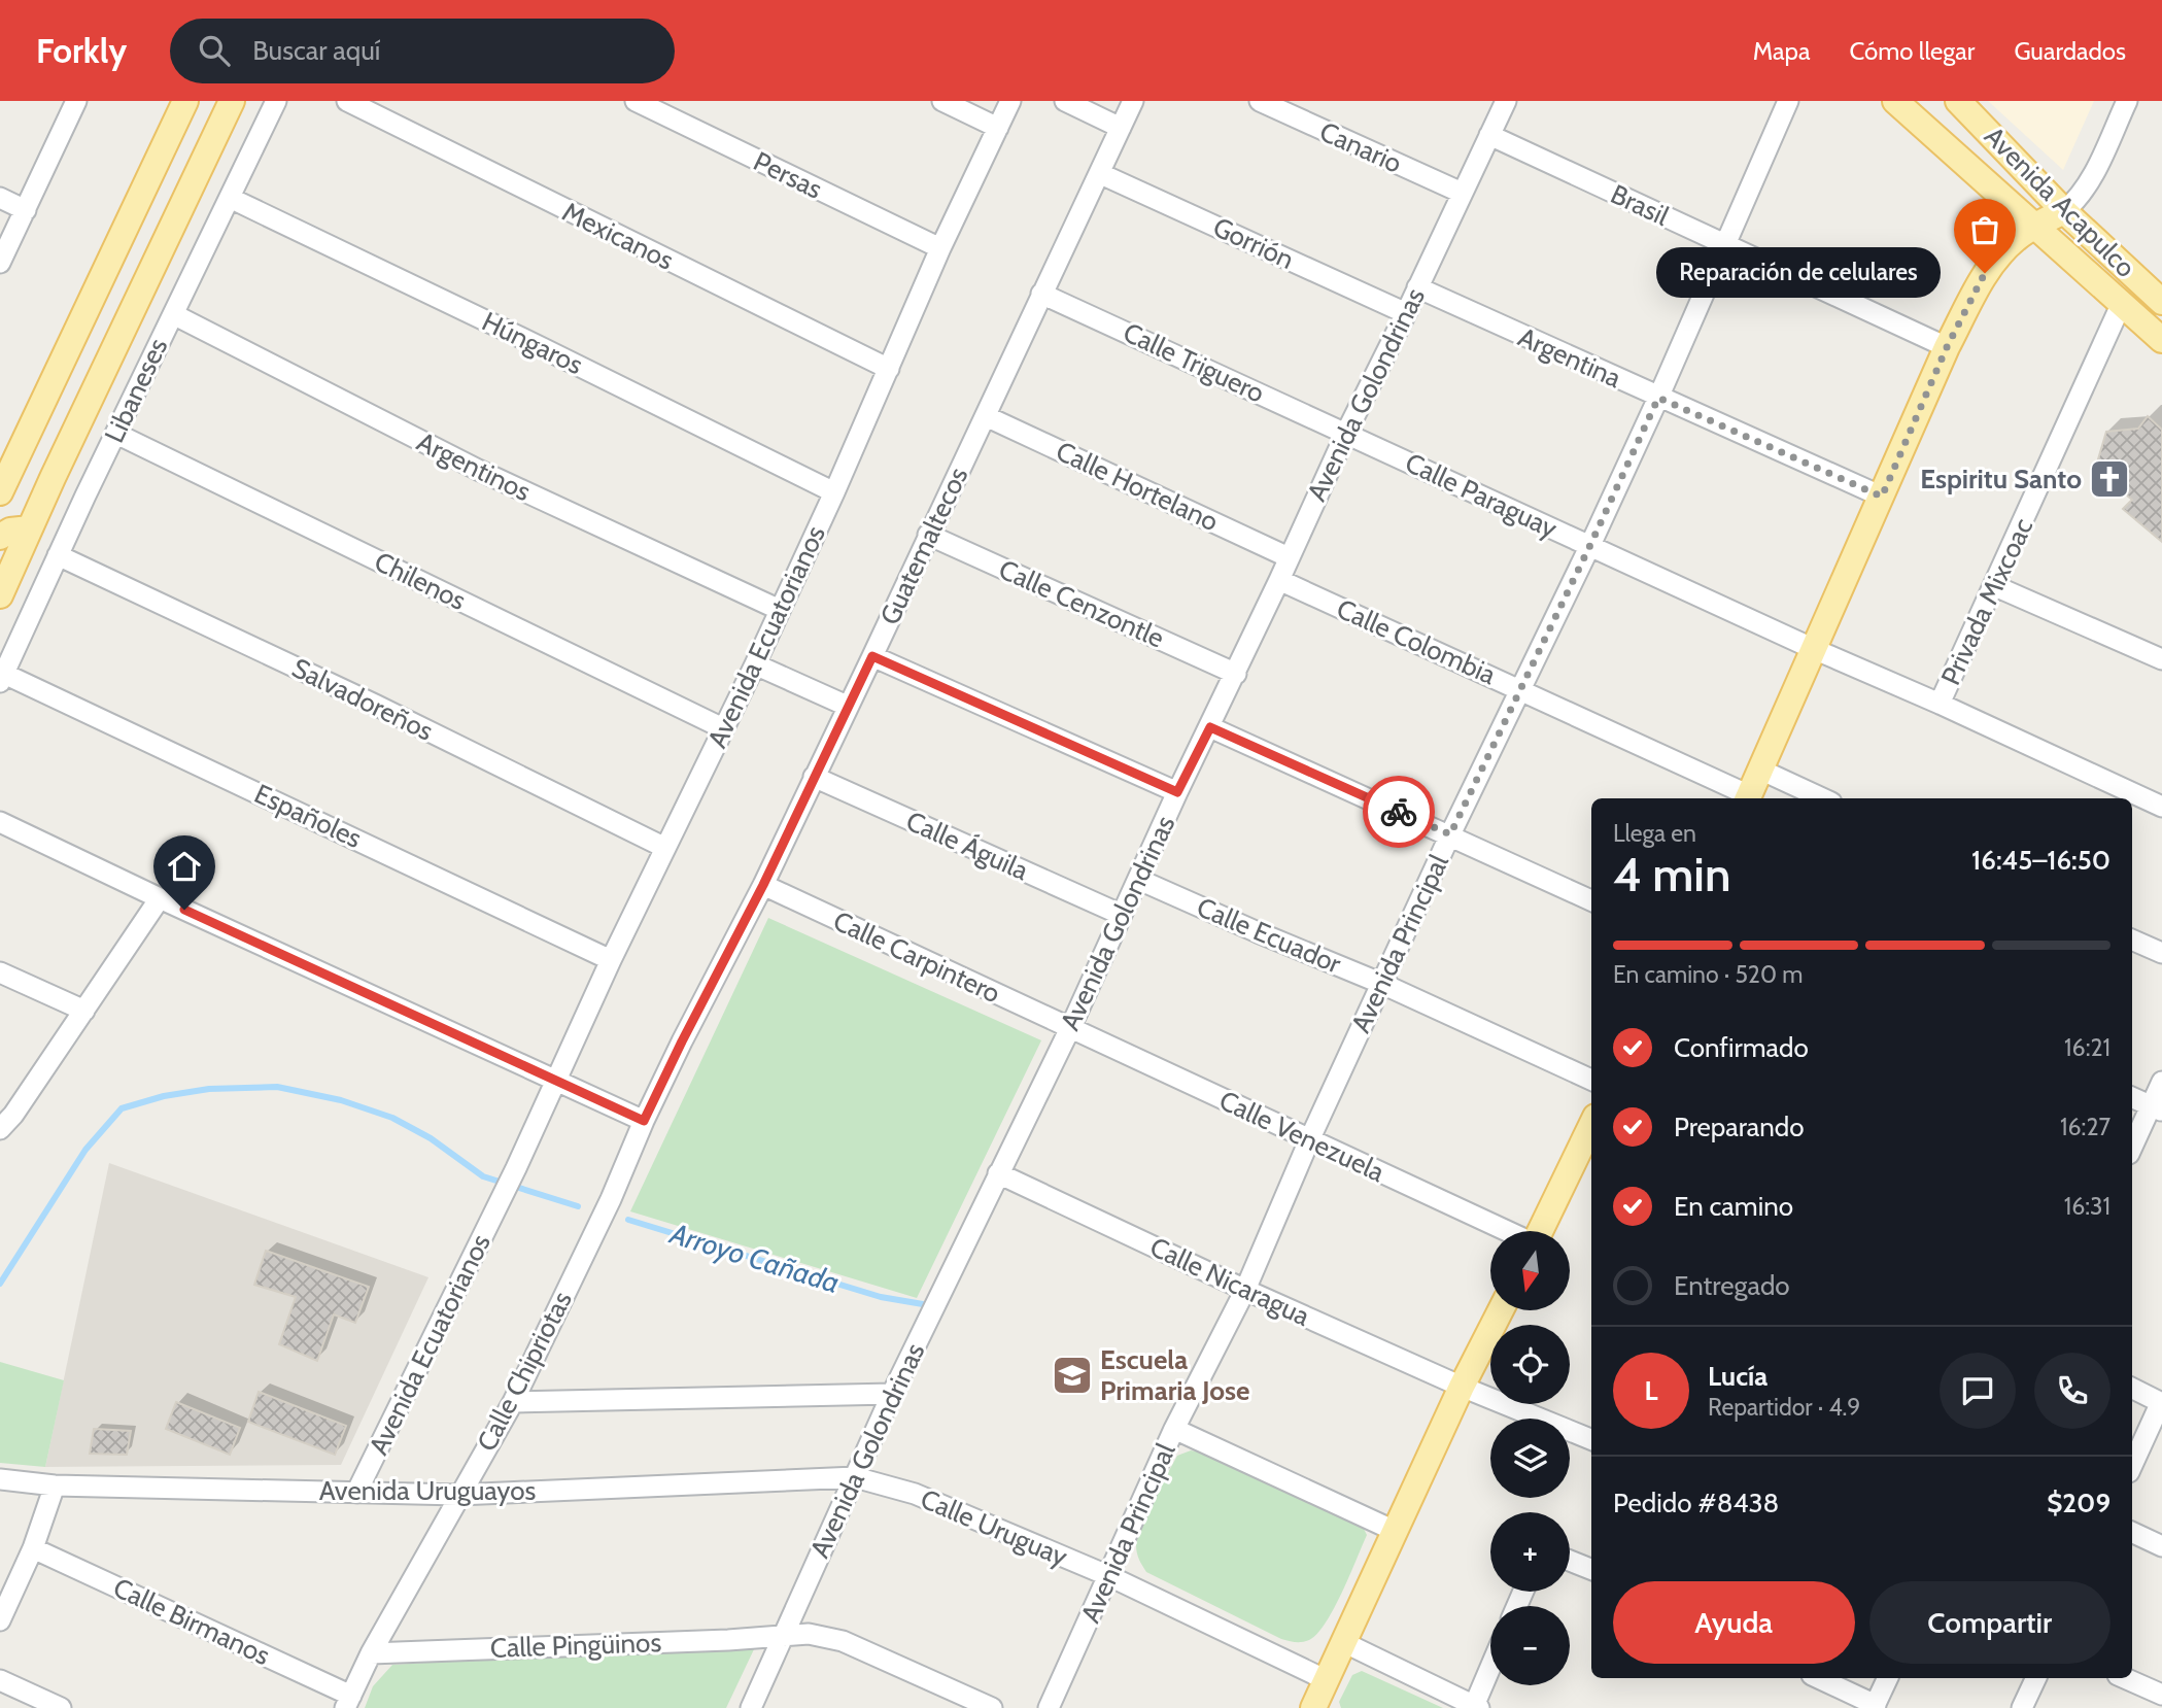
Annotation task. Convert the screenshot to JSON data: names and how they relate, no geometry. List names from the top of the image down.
{
  "streets": {
    "main road": ["Avenida Acapulco", "Libaneses"],
    "street": [
      "Canario",
      "Persas",
      "Brasil",
      "Mexicanos",
      "Gorrión",
      "Húngaros",
      "Argentina",
      "Calle Triguero",
      "Avenida Golondrinas",
      "Argentinos",
      "Calle Hortelano",
      "Calle Paraguay",
      "Guatemaltecos",
      "Chilenos",
      "Privada Mixcoac",
      "Calle Cenzontle",
      "Avenida Ecuatorianos",
      "Calle Colombia",
      "Salvadoreños",
      "Españoles",
      "Calle Águila",
      "Calle Ecuador",
      "Avenida Principal",
      "Calle Carpintero",
      "Calle Venezuela",
      "Calle Nicaragua",
      "Calle Chipriotas",
      "Avenida Uruguayos",
      "Calle Uruguay",
      "Calle Birmanos",
      "Calle Pingüinos"
    ]
  },
  "crossings": [
    ["Canario", "Avenida Golondrinas"],
    ["Persas", "Avenida Ecuatorianos"],
    ["Avenida Acapulco", "Privada Mixcoac"],
    ["Brasil", "Avenida Golondrinas"],
    ["Brasil", "Avenida Principal"],
    ["Mexicanos", "Avenida Ecuatorianos"],
    ["Gorrión", "Avenida Golondrinas"],
    ["Gorrión", "Guatemaltecos"],
    ["Húngaros", "Libaneses"],
    ["Húngaros", "Avenida Ecuatorianos"],
    ["Argentina", "Avenida Golondrinas"],
    ["Argentina", "Avenida Principal"],
    ["Calle Triguero", "Avenida Golondrinas"],
    ["Calle Triguero", "Calle Paraguay"],
    ["Calle Triguero", "Guatemaltecos"],
    ["Libaneses", "Argentinos"],
    ["Libaneses", "Chilenos"],
    ["Libaneses", "Salvadoreños"],
    ["Libaneses", "Españoles"],
    ["Avenida Golondrinas", "Calle Hortelano"],
    ["Avenida Golondrinas", "Calle Paraguay"],
    ["Avenida Golondrinas", "Calle Cenzontle"],
    ["Avenida Golondrinas", "Calle Colombia"],
    ["Avenida Golondrinas", "Calle Águila"],
    ["Avenida Golondrinas", "Calle Ecuador"],
    ["Avenida Golondrinas", "Calle Carpintero"],
    ["Avenida Golondrinas", "Calle Venezuela"],
    ["Avenida Golondrinas", "Calle Nicaragua"],
    ["Avenida Golondrinas", "Avenida Uruguayos"],
    ["Avenida Golondrinas", "Calle Uruguay"],
    ["Avenida Golondrinas", "Calle Pingüinos"],
    ["Argentinos", "Avenida Ecuatorianos"],
    ["Calle Hortelano", "Guatemaltecos"],
    ["Calle Paraguay", "Privada Mixcoac"],
    ["Calle Paraguay", "Avenida Principal"],
    ["Guatemaltecos", "Calle Cenzontle"],
    ["Guatemaltecos", "Calle Águila"],
    ["Guatemaltecos", "Calle Carpintero"],
    ["Guatemaltecos", "Calle Chipriotas"],
    ["Chilenos", "Avenida Ecuatorianos"],
    ["Avenida Ecuatorianos", "Salvadoreños"],
    ["Avenida Ecuatorianos", "Españoles"],
    ["Avenida Ecuatorianos", "Avenida Uruguayos"],
    ["Calle Colombia", "Avenida Principal"],
    ["Calle Ecuador", "Avenida Principal"],
    ["Avenida Principal", "Calle Venezuela"],
    ["Avenida Principal", "Calle Nicaragua"],
    ["Avenida Principal", "Calle Uruguay"],
    ["Calle Carpintero", "Calle Venezuela"],
    ["Calle Chipriotas", "Avenida Uruguayos"],
    ["Calle Chipriotas", "Calle Birmanos"],
    ["Calle Chipriotas", "Calle Pingüinos"],
    ["Avenida Uruguayos", "Calle Uruguay"]
  ],
  "water": ["Arroyo Cañada"],
  "places": {
    "other": ["Reparación de celulares"],
    "church": ["Espiritu Santo"],
    "school or university": ["Escuela Primaria Jose"]
  },
  "north": "bottom",
  "page": {
    "header": "Forkly",
    "search": "Buscar aquí",
    "nav": ["Mapa", "Cómo llegar", "Guardados"],
    "bubble": "Reparación de celulares",
    "heading": ["4 min", "Llega en", "16:45–16:50"],
    "panel": [
      "Lucía",
      "Repartidor · 4.9",
      "Pedido #8438",
      "$209"
    ],
    "bar": "En camino · 520 m",
    "list": [
      ["Confirmado", "16:21"],
      ["Preparando", "16:27"],
      ["En camino", "16:31"],
      "Entregado"
    ],
    "map_buttons": ["+", "−"],
    "round": "L",
    "buttons": ["Ayuda", "Compartir"]
  }
}
